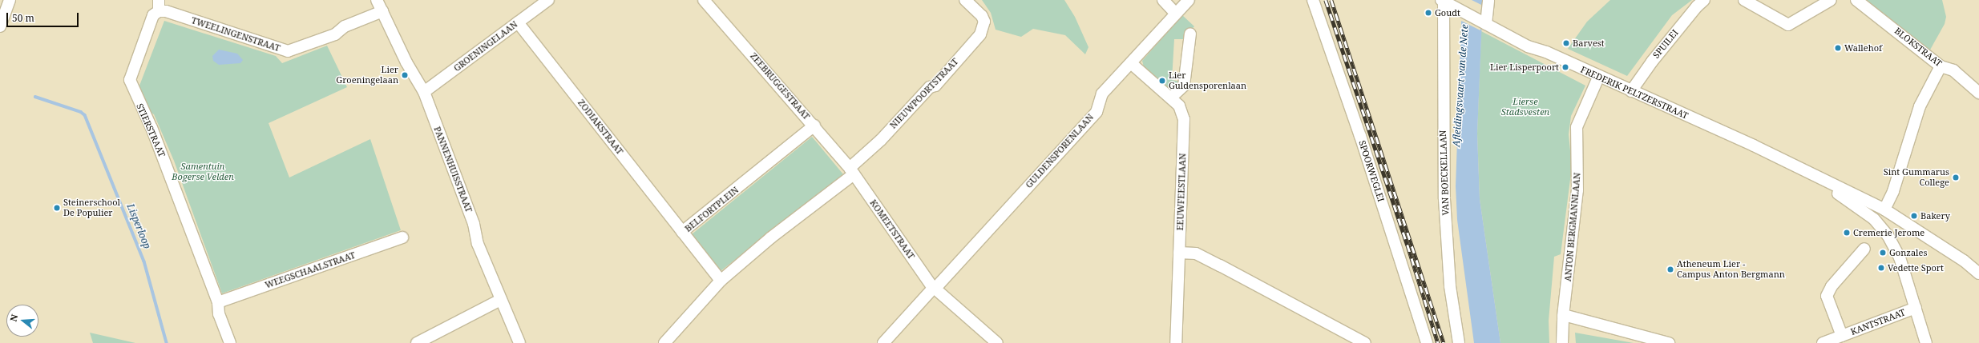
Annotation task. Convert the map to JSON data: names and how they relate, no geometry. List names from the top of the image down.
{
  "streets": {
    "street": [
      "TWEELINGENSTRAAT",
      "SPUILEI",
      "GROENINGELAAN",
      "BLOKSTRAAT",
      "ZEEBRUGGESTRAAT",
      "FREDERIK PELTZERSTRAAT",
      "NIEUWPOORTSTRAAT",
      "ZODIAKSTRAAT",
      "STIERSTRAAT",
      "GULDENSPORENLAAN",
      "PANNENHUISSTRAAT",
      "SPOORWEGLEI",
      "VAN BOECKELLAAN",
      "EEUWFEESTLAAN",
      "BELFORTPLEIN",
      "ANTON BERGMANNLAAN",
      "KOMEETSTRAAT",
      "WEEGSCHAALSTRAAT",
      "KANTSTRAAT"
    ]
  },
  "crossings": [
    ["TWEELINGENSTRAAT", "STIERSTRAAT"],
    ["TWEELINGENSTRAAT", "PANNENHUISSTRAAT"],
    ["SPUILEI", "FREDERIK PELTZERSTRAAT"],
    ["GROENINGELAAN", "ZODIAKSTRAAT"],
    ["GROENINGELAAN", "PANNENHUISSTRAAT"],
    ["ZEEBRUGGESTRAAT", "NIEUWPOORTSTRAAT"],
    ["ZEEBRUGGESTRAAT", "BELFORTPLEIN"],
    ["ZEEBRUGGESTRAAT", "KOMEETSTRAAT"],
    ["FREDERIK PELTZERSTRAAT", "VAN BOECKELLAAN"],
    ["FREDERIK PELTZERSTRAAT", "ANTON BERGMANNLAAN"],
    ["FREDERIK PELTZERSTRAAT", "KANTSTRAAT"],
    ["NIEUWPOORTSTRAAT", "KOMEETSTRAAT"],
    ["ZODIAKSTRAAT", "BELFORTPLEIN"],
    ["STIERSTRAAT", "WEEGSCHAALSTRAAT"],
    ["GULDENSPORENLAAN", "EEUWFEESTLAAN"],
    ["GULDENSPORENLAAN", "KOMEETSTRAAT"]
  ],
  "water": ["Afleidingsvaart van de Nete", "Lisperloop"],
  "parks": ["Lierse Stadsvesten", "Samentuin Bogerse Velden"],
  "places": [
    "Goudt",
    "Barvest",
    "Wallehof",
    "Lier Lisperpoort",
    "Lier Groeningelaan",
    "Lier Guldensporenlaan",
    "Sint Gummarus College",
    "Steinerschool De Populier",
    "Bakery",
    "Cremerie Jerome",
    "Gonzales",
    "Vedette Sport",
    "Atheneum Lier - Campus Anton Bergmann"
  ],
  "scale_bar": "50 m",
  "north": "left"
}
